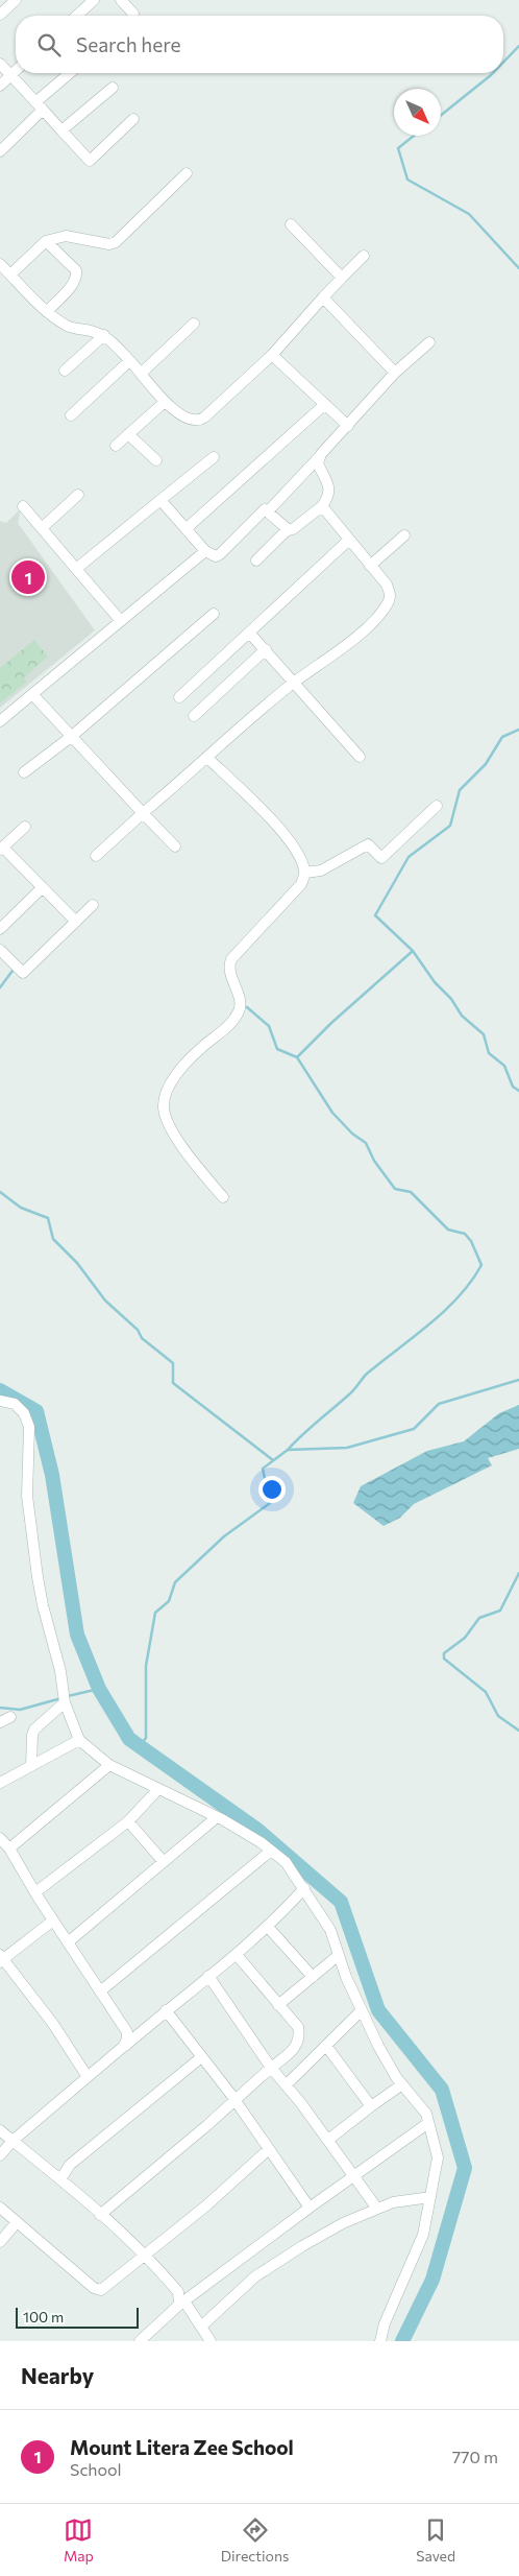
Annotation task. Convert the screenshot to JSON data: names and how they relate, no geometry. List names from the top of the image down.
{
  "scale_bar": "100 m",
  "north": "bottom right",
  "page": {
    "search": "Search here",
    "pins": "1",
    "scale": "100 m",
    "heading": "Nearby",
    "list": [
      {
        "mark": "1",
        "name": "Mount Litera Zee School",
        "note": "School",
        "value": "770 m"
      }
    ],
    "nav": ["Map", "Directions", "Saved"]
  }
}
